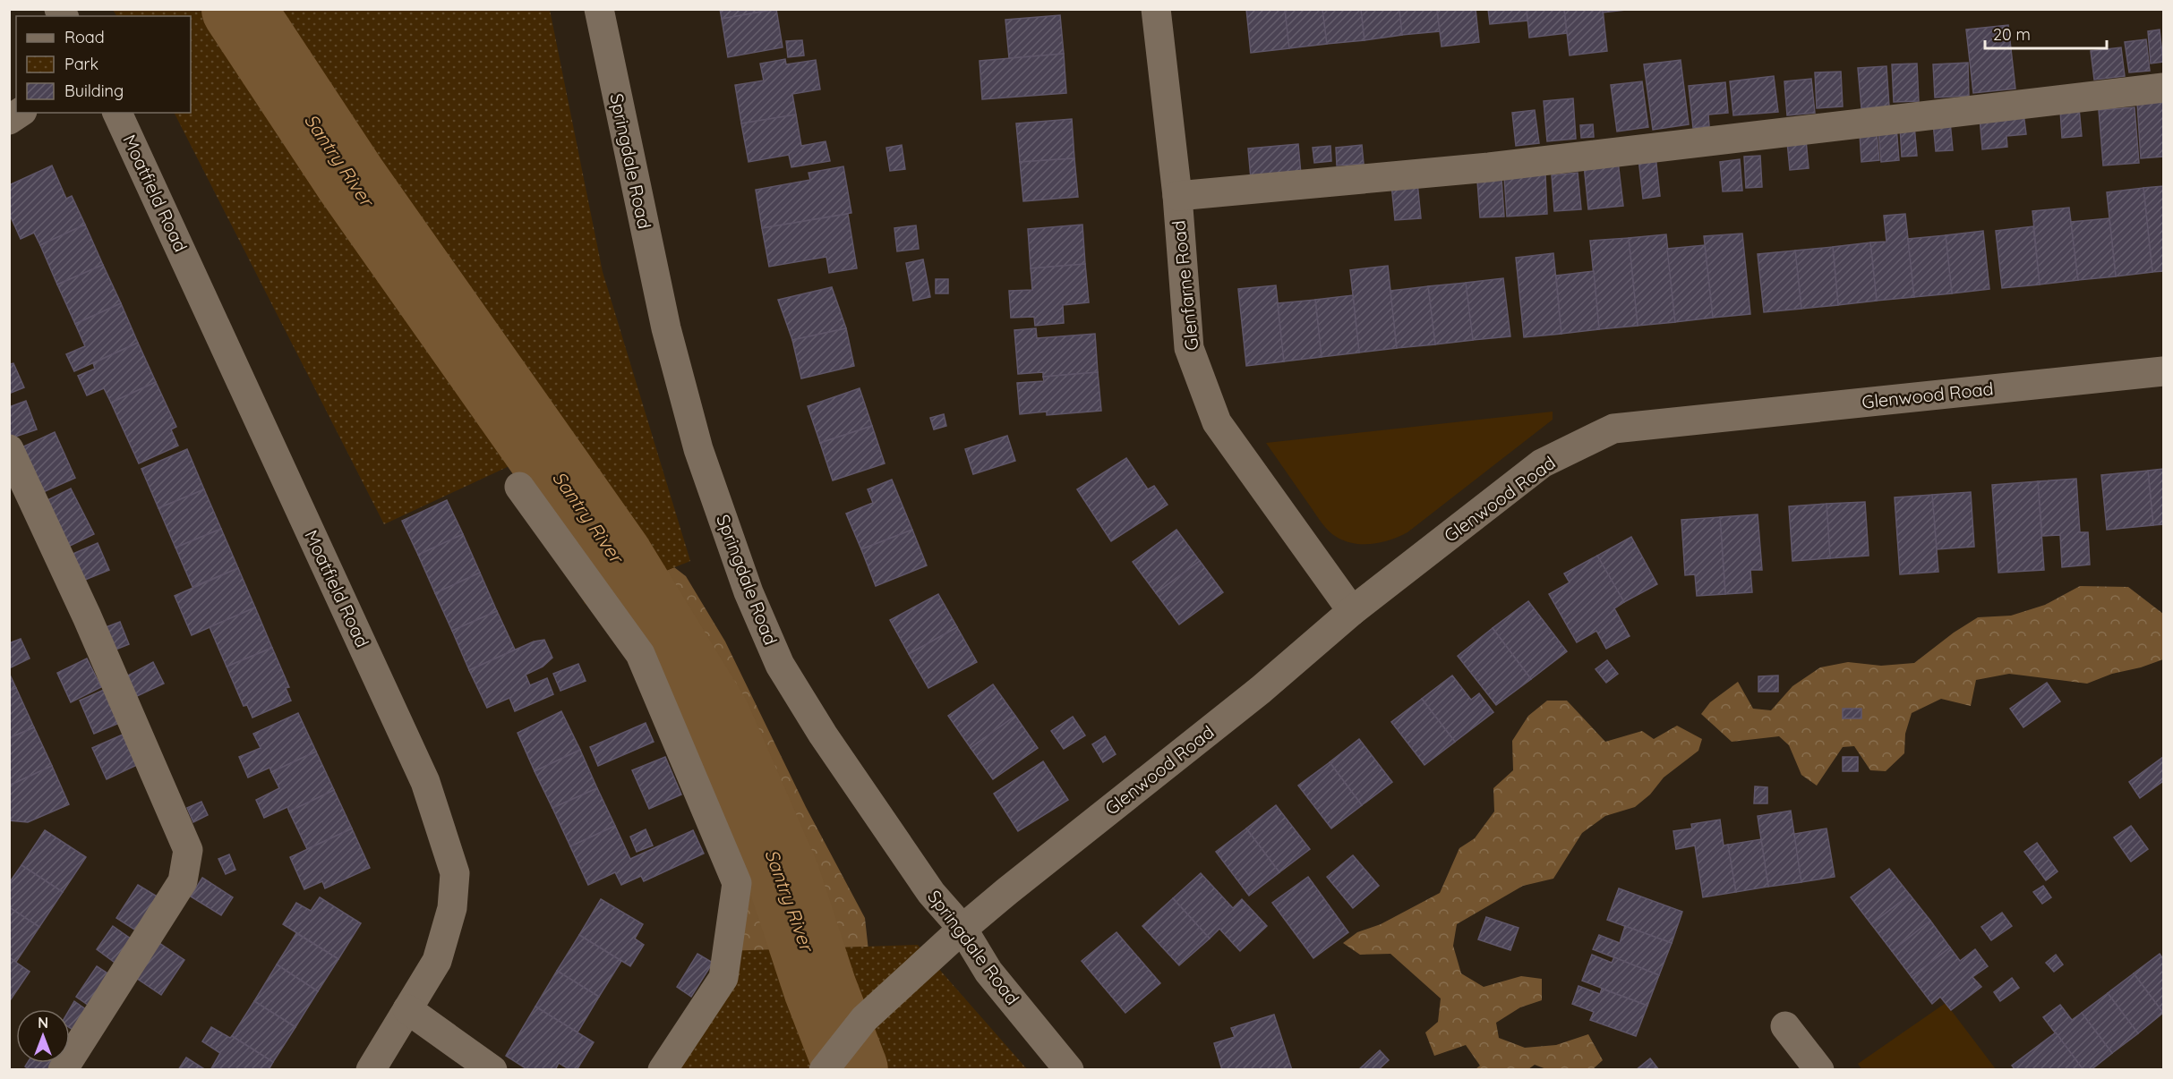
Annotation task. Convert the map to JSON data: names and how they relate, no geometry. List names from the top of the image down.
{
  "streets": {
    "street": [
      "Springdale Road",
      "Moatfield Road",
      "Glenfarne Road",
      "Glenwood Road"
    ]
  },
  "crossings": [
    ["Springdale Road", "Glenwood Road"],
    ["Glenfarne Road", "Glenwood Road"]
  ],
  "water": ["Santry River"],
  "legend": ["Road", "Park", "Building"],
  "scale_bar": "20 m",
  "north": "top"
}
